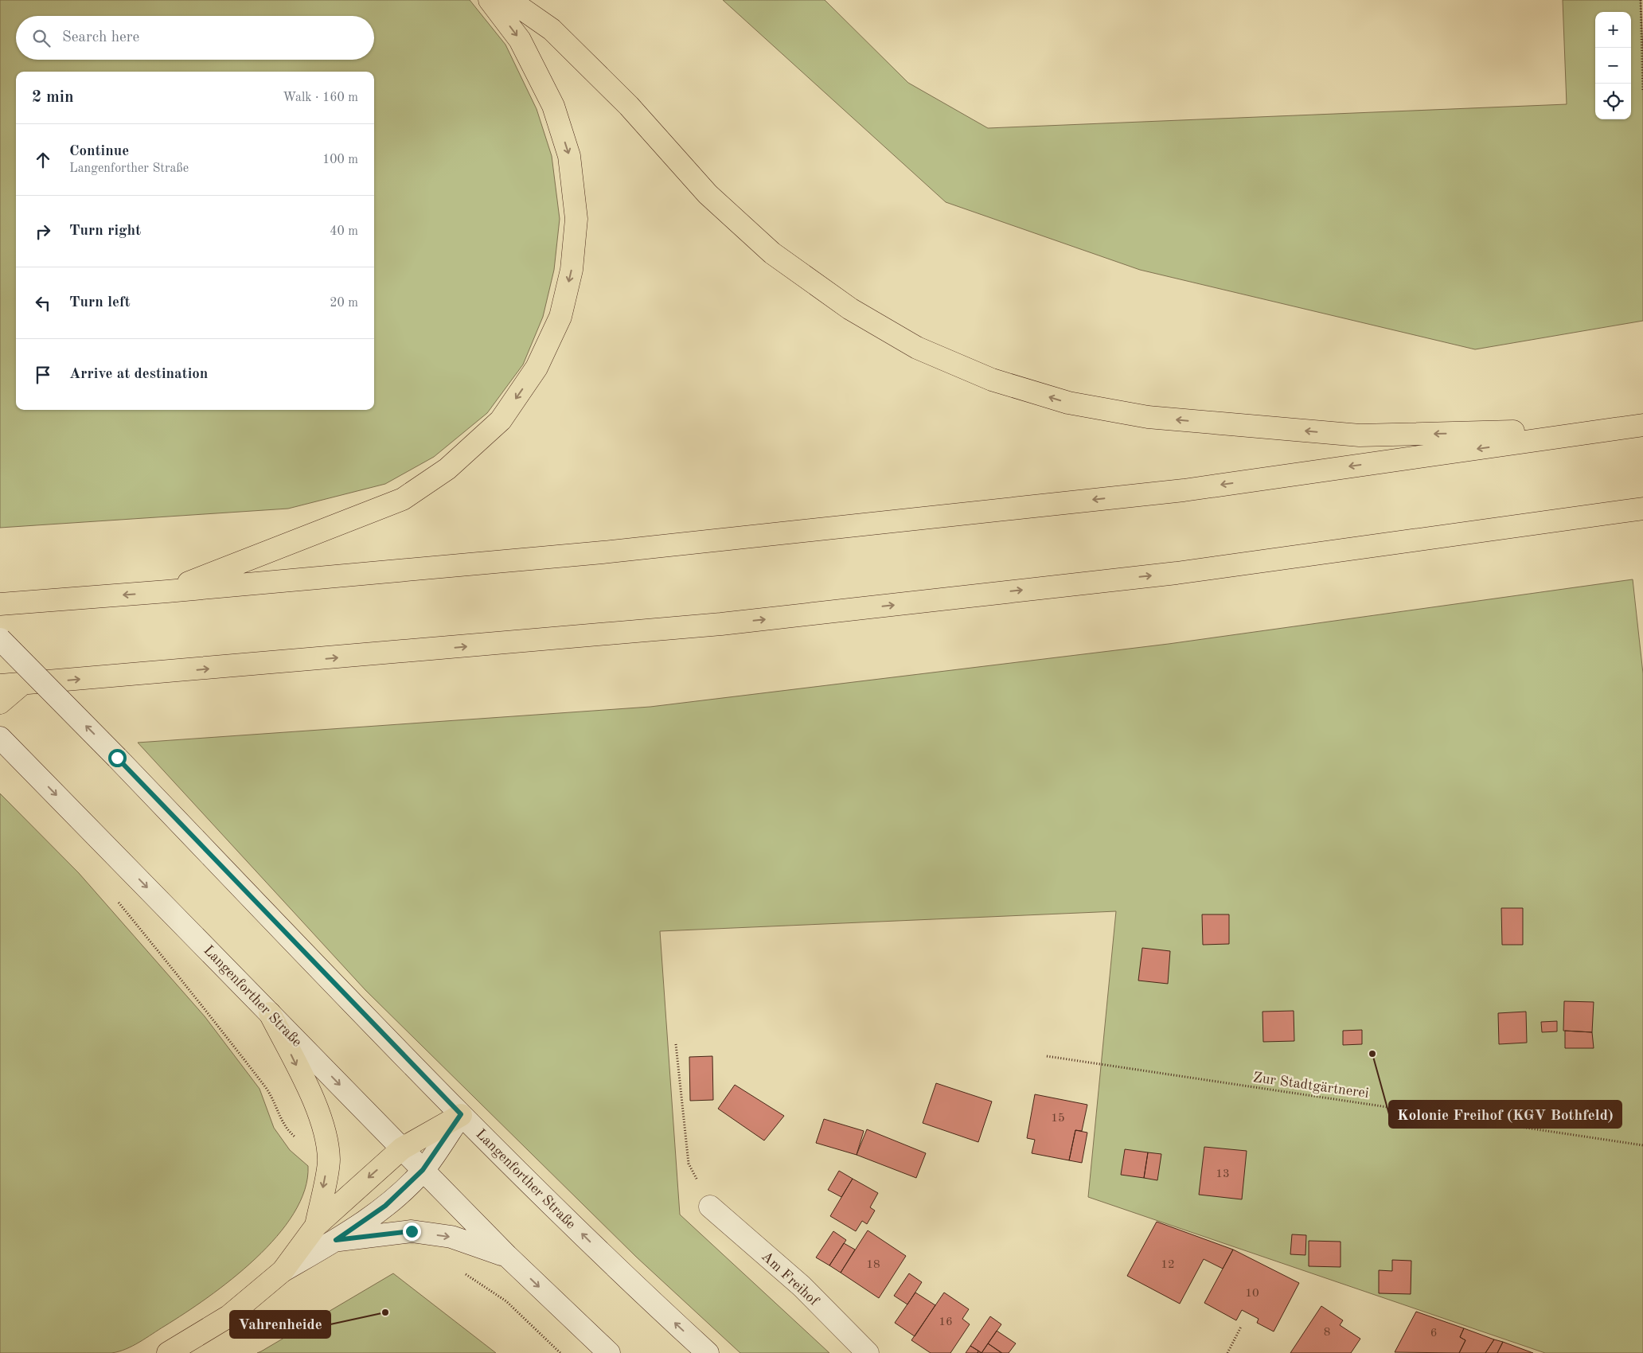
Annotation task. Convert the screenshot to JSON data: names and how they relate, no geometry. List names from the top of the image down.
{
  "streets": {
    "main road": ["Langenforther Straße", "Am Freihof"],
    "path": ["Zur Stadtgärtnerei"]
  },
  "places": ["Kolonie Freihof (KGV Bothfeld)", "Vahrenheide"],
  "house_numbers": [
    "15",
    "13",
    "18",
    "12",
    "10",
    "16",
    "8",
    "6"
  ],
  "page": {
    "map_buttons": ["+", "−"],
    "search": "Search here",
    "heading": ["2 min", "Walk · 160 m"],
    "list": [
      ["Continue", "Langenforther Straße", "100 m"],
      ["Turn right", "40 m"],
      ["Turn left", "20 m"],
      "Arrive at destination"
    ]
  }
}
